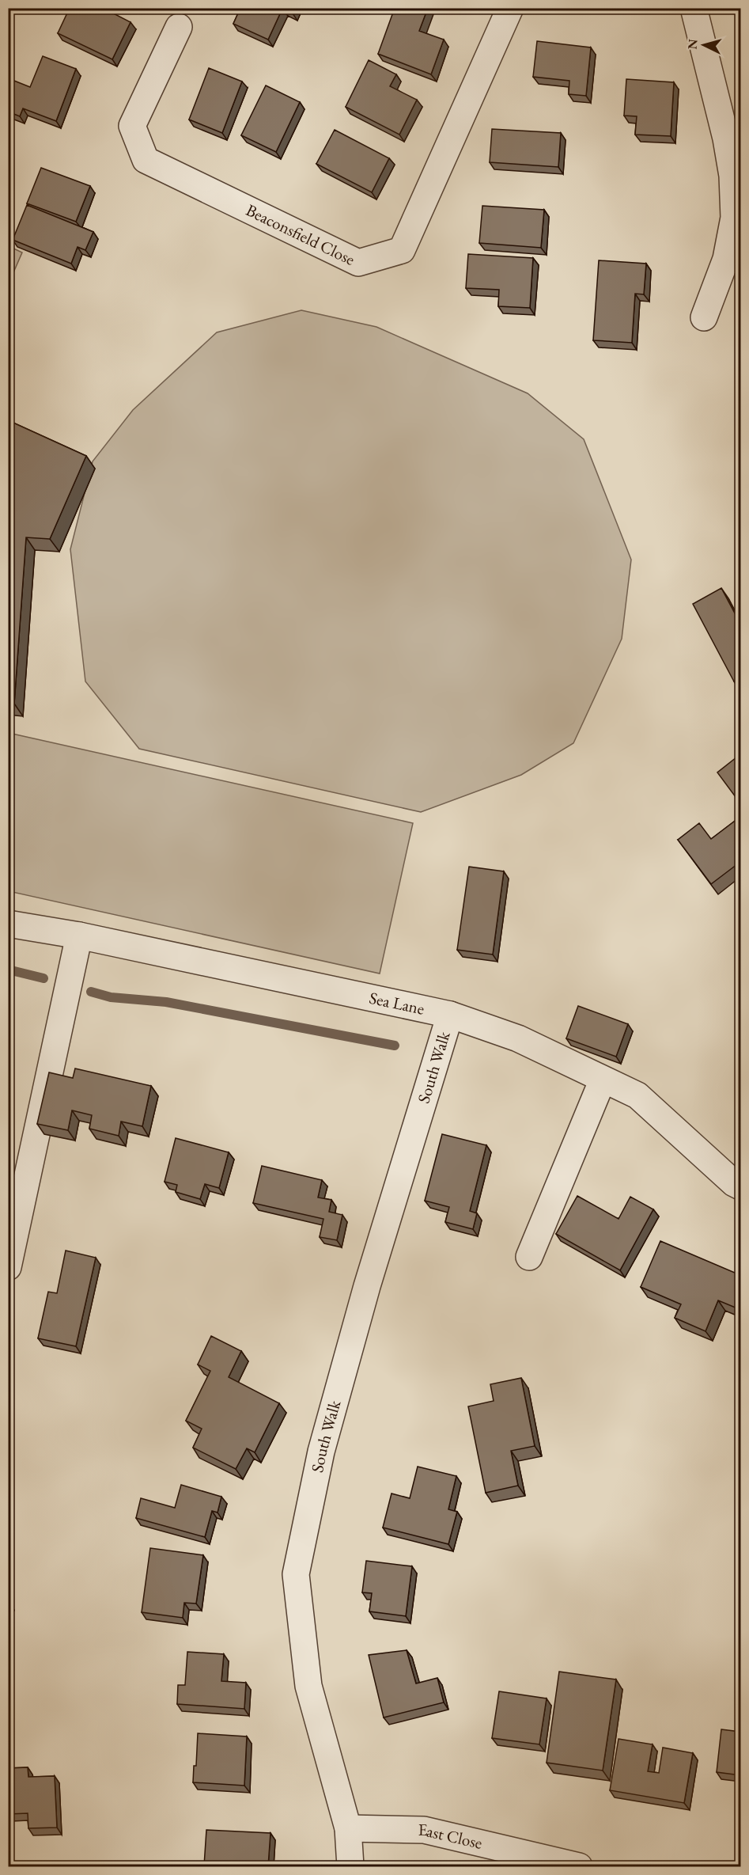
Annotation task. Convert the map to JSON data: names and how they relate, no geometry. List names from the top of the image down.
{
  "streets": {
    "street": [
      "Beaconsfield Close",
      "Sea Lane",
      "South Walk",
      "East Close"
    ]
  },
  "crossings": [
    ["Sea Lane", "South Walk"],
    ["South Walk", "East Close"]
  ],
  "north": "left"
}
